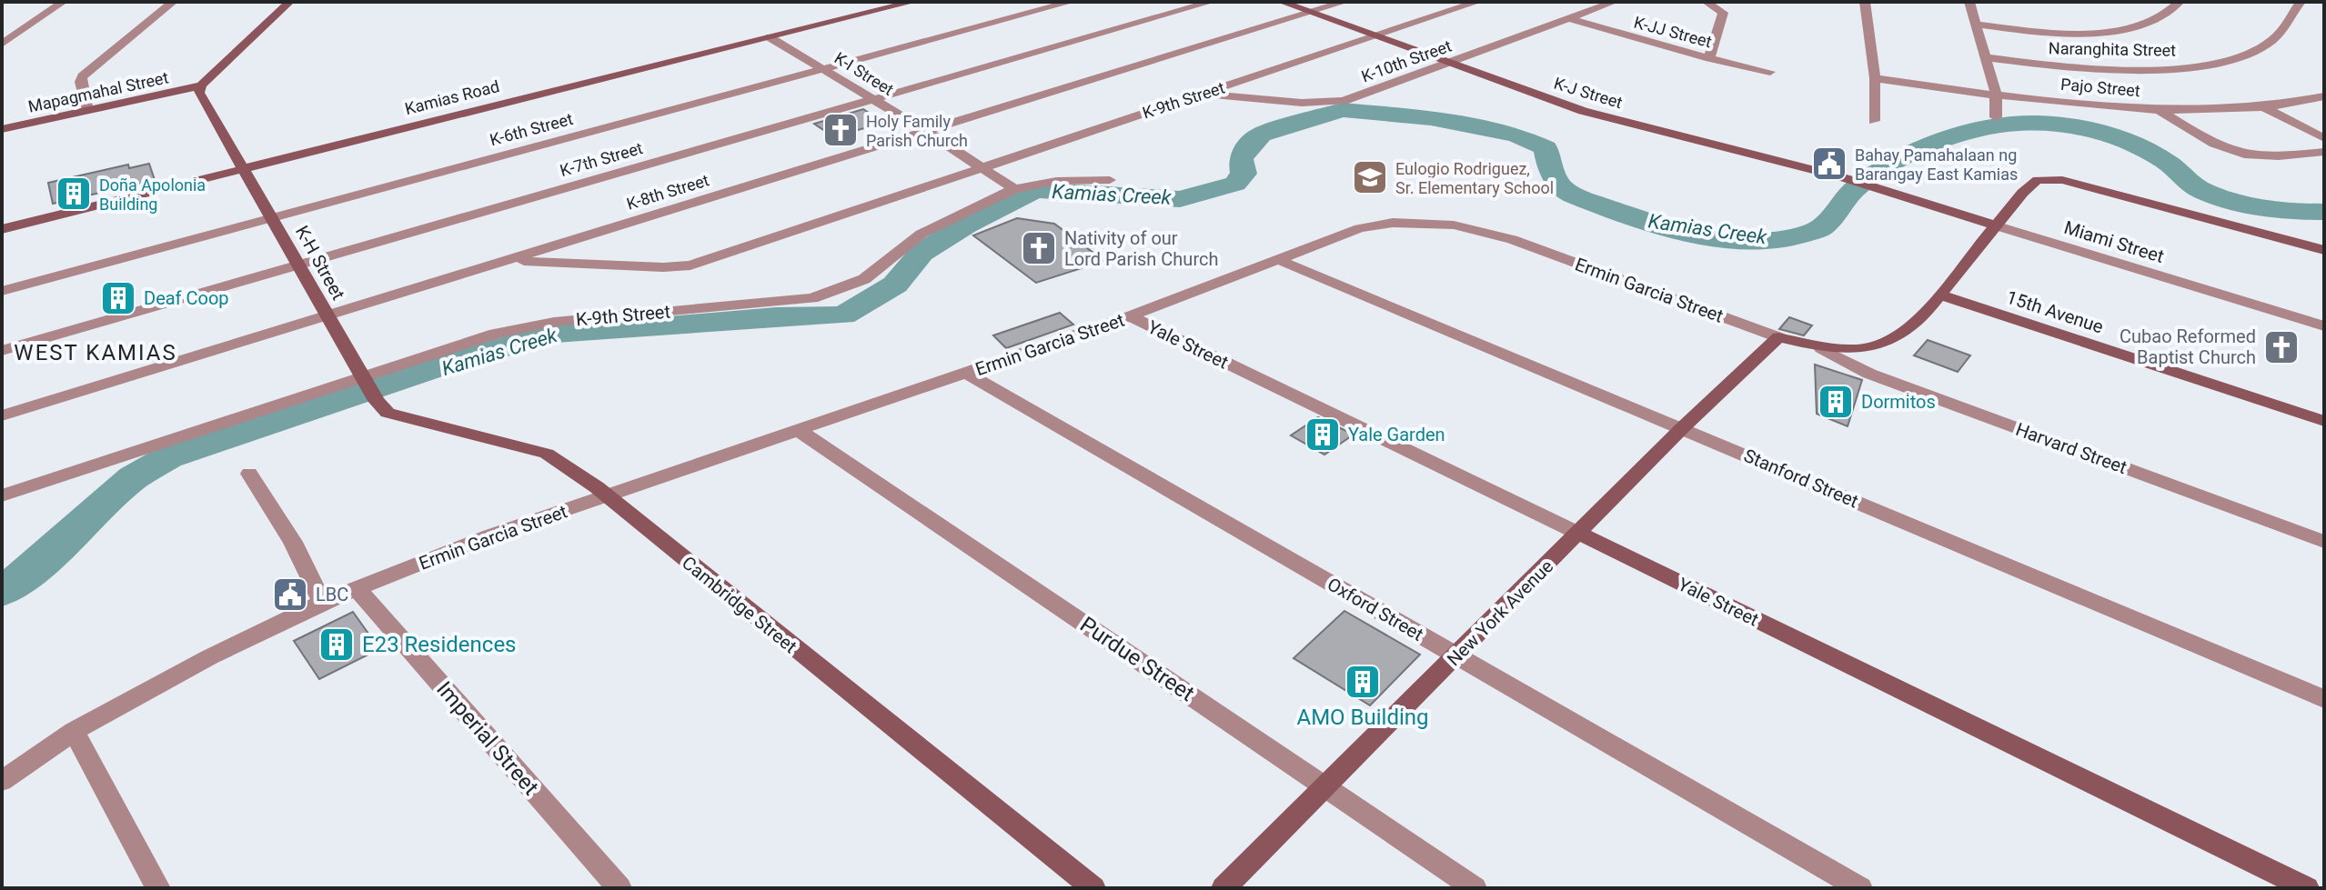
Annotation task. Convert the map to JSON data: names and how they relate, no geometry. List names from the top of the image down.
{
  "streets": {
    "street": [
      "K-JJ Street",
      "Naranghita Street",
      "K-10th Street",
      "K-I Street",
      "Pajo Street",
      "Mapagmahal Street",
      "K-J Street",
      "Kamias Road",
      "K-9th Street",
      "K-6th Street",
      "K-7th Street",
      "K-8th Street",
      "Miami Street",
      "K-H Street",
      "Ermin Garcia Street",
      "15th Avenue",
      "Yale Street",
      "Harvard Street",
      "Stanford Street",
      "Cambridge Street",
      "Oxford Street",
      "New York Avenue",
      "Purdue Street",
      "Imperial Street"
    ]
  },
  "crossings": [
    ["K-JJ Street", "K-10th Street"],
    ["K-10th Street", "K-J Street"],
    ["K-10th Street", "K-9th Street"],
    ["K-I Street", "Kamias Road"],
    ["K-I Street", "K-9th Street"],
    ["K-I Street", "K-6th Street"],
    ["K-I Street", "K-7th Street"],
    ["K-I Street", "K-8th Street"],
    ["Mapagmahal Street", "K-H Street"],
    ["K-J Street", "K-9th Street"],
    ["K-J Street", "K-8th Street"],
    ["K-J Street", "Miami Street"],
    ["Kamias Road", "K-H Street"],
    ["K-9th Street", "K-8th Street"],
    ["K-9th Street", "K-H Street"],
    ["K-9th Street", "Cambridge Street"],
    ["K-6th Street", "K-H Street"],
    ["K-7th Street", "K-H Street"],
    ["K-8th Street", "K-H Street"],
    ["Miami Street", "Ermin Garcia Street"],
    ["K-H Street", "Cambridge Street"],
    ["Ermin Garcia Street", "15th Avenue"],
    ["Ermin Garcia Street", "Yale Street"],
    ["Ermin Garcia Street", "Harvard Street"],
    ["Ermin Garcia Street", "Stanford Street"],
    ["Ermin Garcia Street", "Cambridge Street"],
    ["Ermin Garcia Street", "Oxford Street"],
    ["Ermin Garcia Street", "New York Avenue"],
    ["Ermin Garcia Street", "Purdue Street"],
    ["Ermin Garcia Street", "Imperial Street"],
    ["Yale Street", "New York Avenue"],
    ["Stanford Street", "New York Avenue"],
    ["Oxford Street", "New York Avenue"],
    ["New York Avenue", "Purdue Street"]
  ],
  "districts": ["WEST KAMIAS"],
  "water": ["Kamias Creek"],
  "places": {
    "church": ["Holy Family Parish Church", "Nativity of our Lord Parish Church", "Cubao Reformed Baptist Church"],
    "public building": ["Bahay Pamahalaan ng Barangay East Kamias", "LBC"],
    "school or university": ["Eulogio Rodriguez, Sr. Elementary School"],
    "building": [
      "Doña Apolonia Building",
      "Deaf Coop",
      "Dormitos",
      "Yale Garden",
      "E23 Residences",
      "AMO Building"
    ]
  }
}
